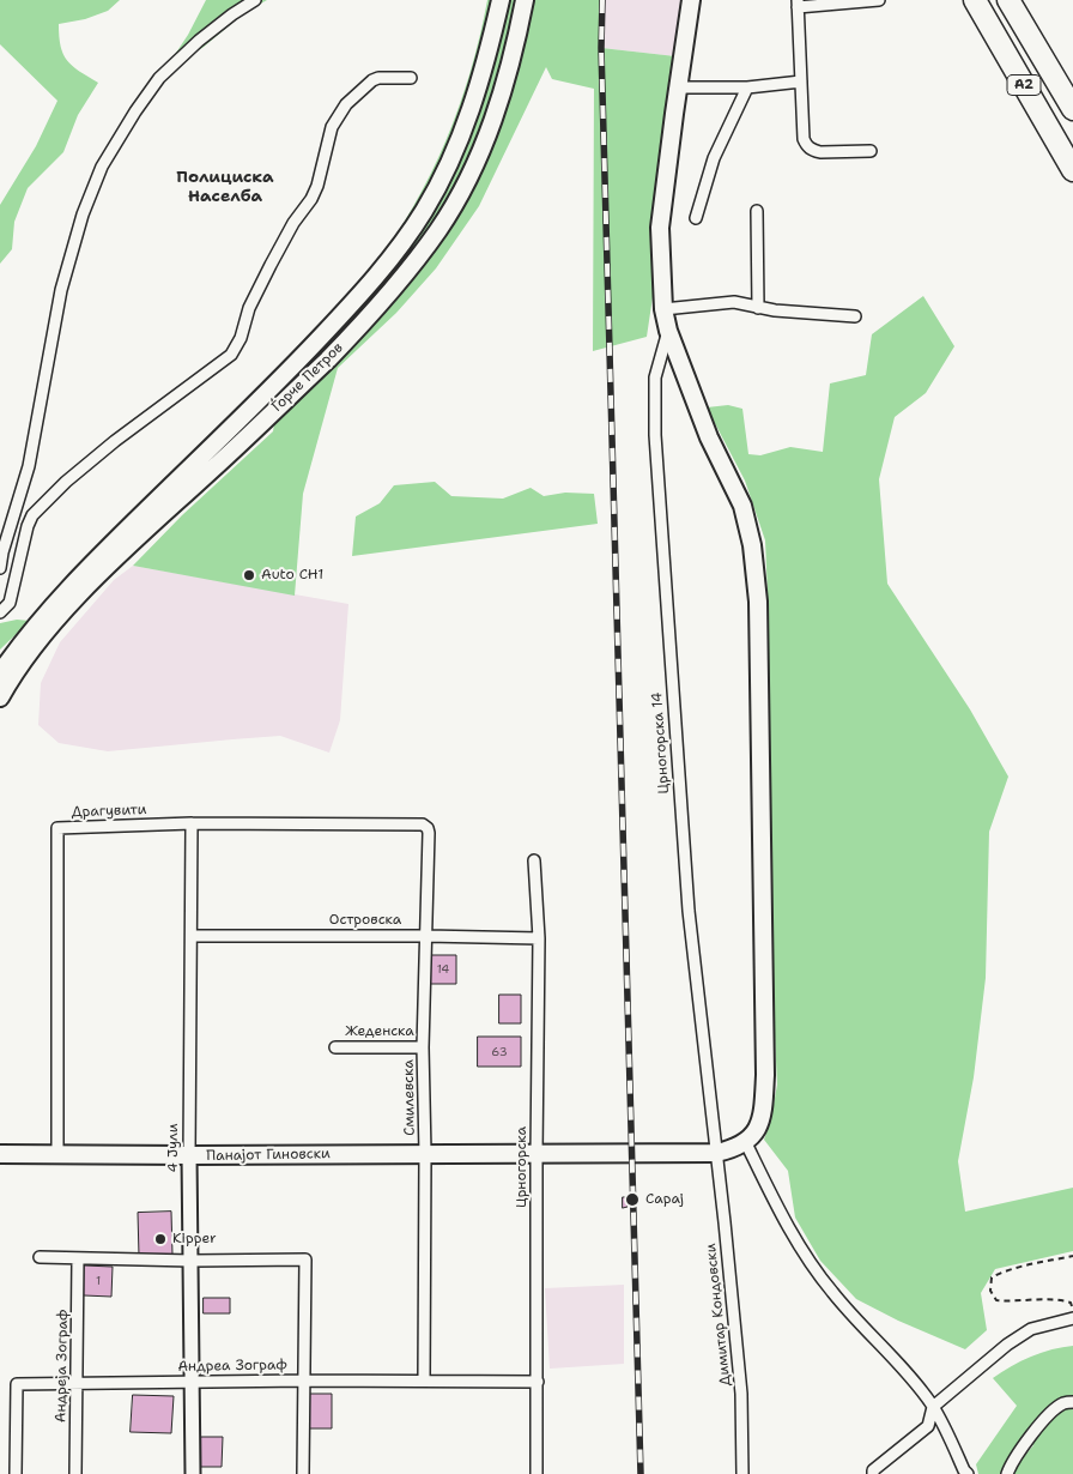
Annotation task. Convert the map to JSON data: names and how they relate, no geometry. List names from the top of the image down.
{
  "streets": {
    "highway": ["A2"],
    "main road": ["Ѓорче Петров", "Панајот Гиновски"],
    "street": [
      "Црногорска 14",
      "Драгувити",
      "Островска",
      "Жеденска",
      "Смилевска",
      "4 Јули",
      "Црногорска",
      "Димитар Кондовски",
      "Андреја Зограф",
      "Андреа Зограф"
    ]
  },
  "crossings": [
    ["Црногорска 14", "Панајот Гиновски"],
    ["Црногорска 14", "Димитар Кондовски"],
    ["Драгувити", "Смилевска"],
    ["Драгувити", "4 Јули"],
    ["Драгувити", "Панајот Гиновски"],
    ["Островска", "Смилевска"],
    ["Островска", "4 Јули"],
    ["Островска", "Црногорска"],
    ["Жеденска", "Смилевска"],
    ["Смилевска", "Панајот Гиновски"],
    ["Смилевска", "Андреа Зограф"],
    ["4 Јули", "Панајот Гиновски"],
    ["4 Јули", "Андреа Зограф"],
    ["Панајот Гиновски", "Црногорска"],
    ["Панајот Гиновски", "Димитар Кондовски"],
    ["Црногорска", "Андреа Зограф"],
    ["Андреја Зограф", "Андреа Зограф"]
  ],
  "districts": ["Полициска Населба"],
  "places": ["Auto CH1", "Сарај", "Kipper"],
  "house_numbers": ["14", "63", "1"]
}
